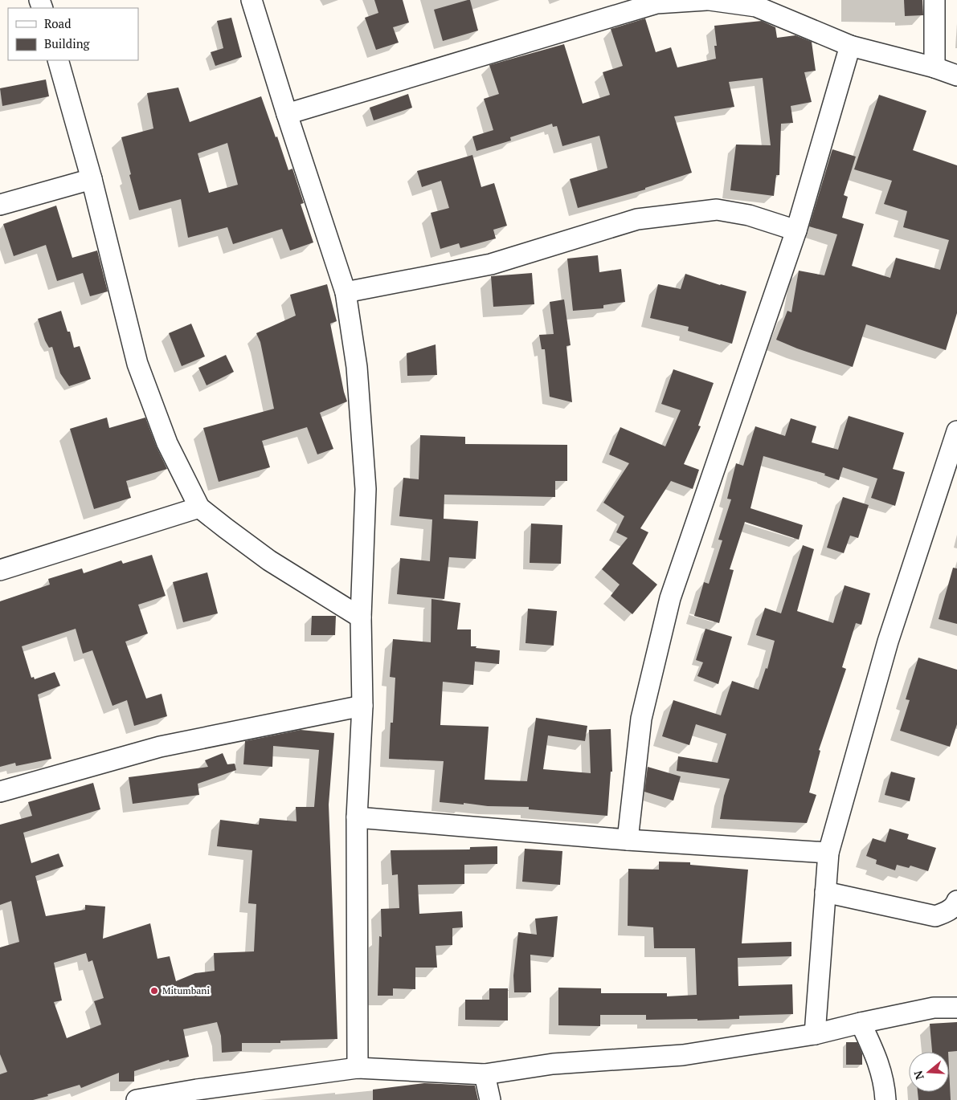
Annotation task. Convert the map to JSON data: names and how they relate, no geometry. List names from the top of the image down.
{
  "places": ["Mitumbani"],
  "legend": ["Road", "Building"],
  "north": "left"
}
